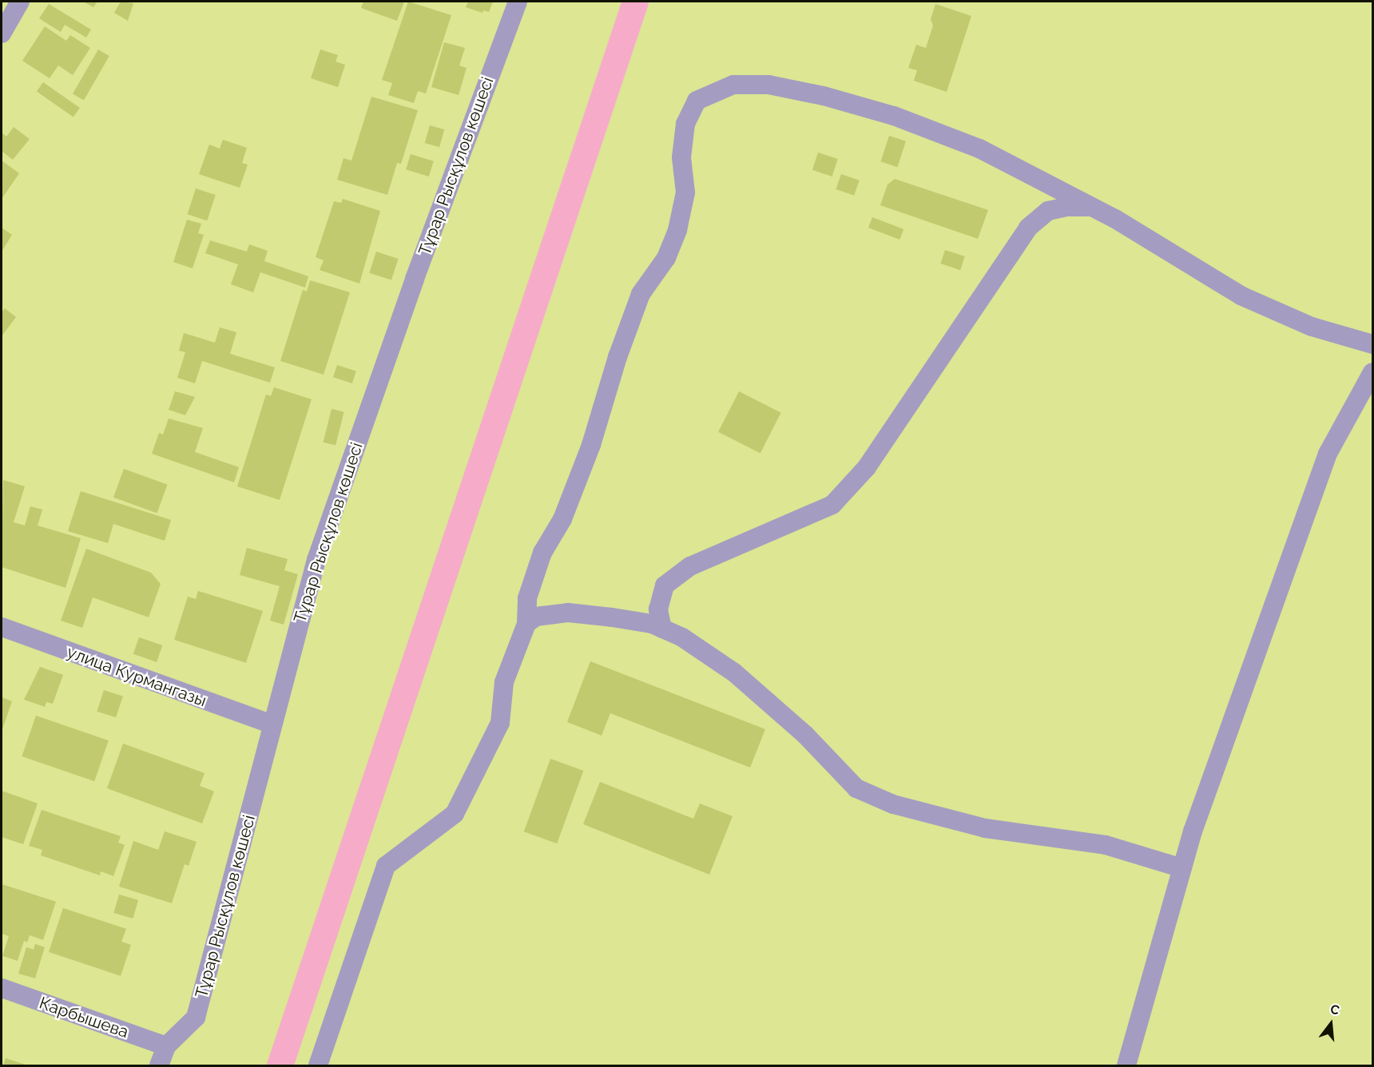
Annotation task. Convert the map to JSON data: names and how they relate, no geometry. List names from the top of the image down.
{
  "streets": {
    "street": ["Тұрар Рысқұлов көшесі", "улица Курмангазы", "Карбышева"]
  },
  "crossings": [
    ["Тұрар Рысқұлов көшесі", "улица Курмангазы"],
    ["Тұрар Рысқұлов көшесі", "Карбышева"]
  ],
  "north": "top"
}
